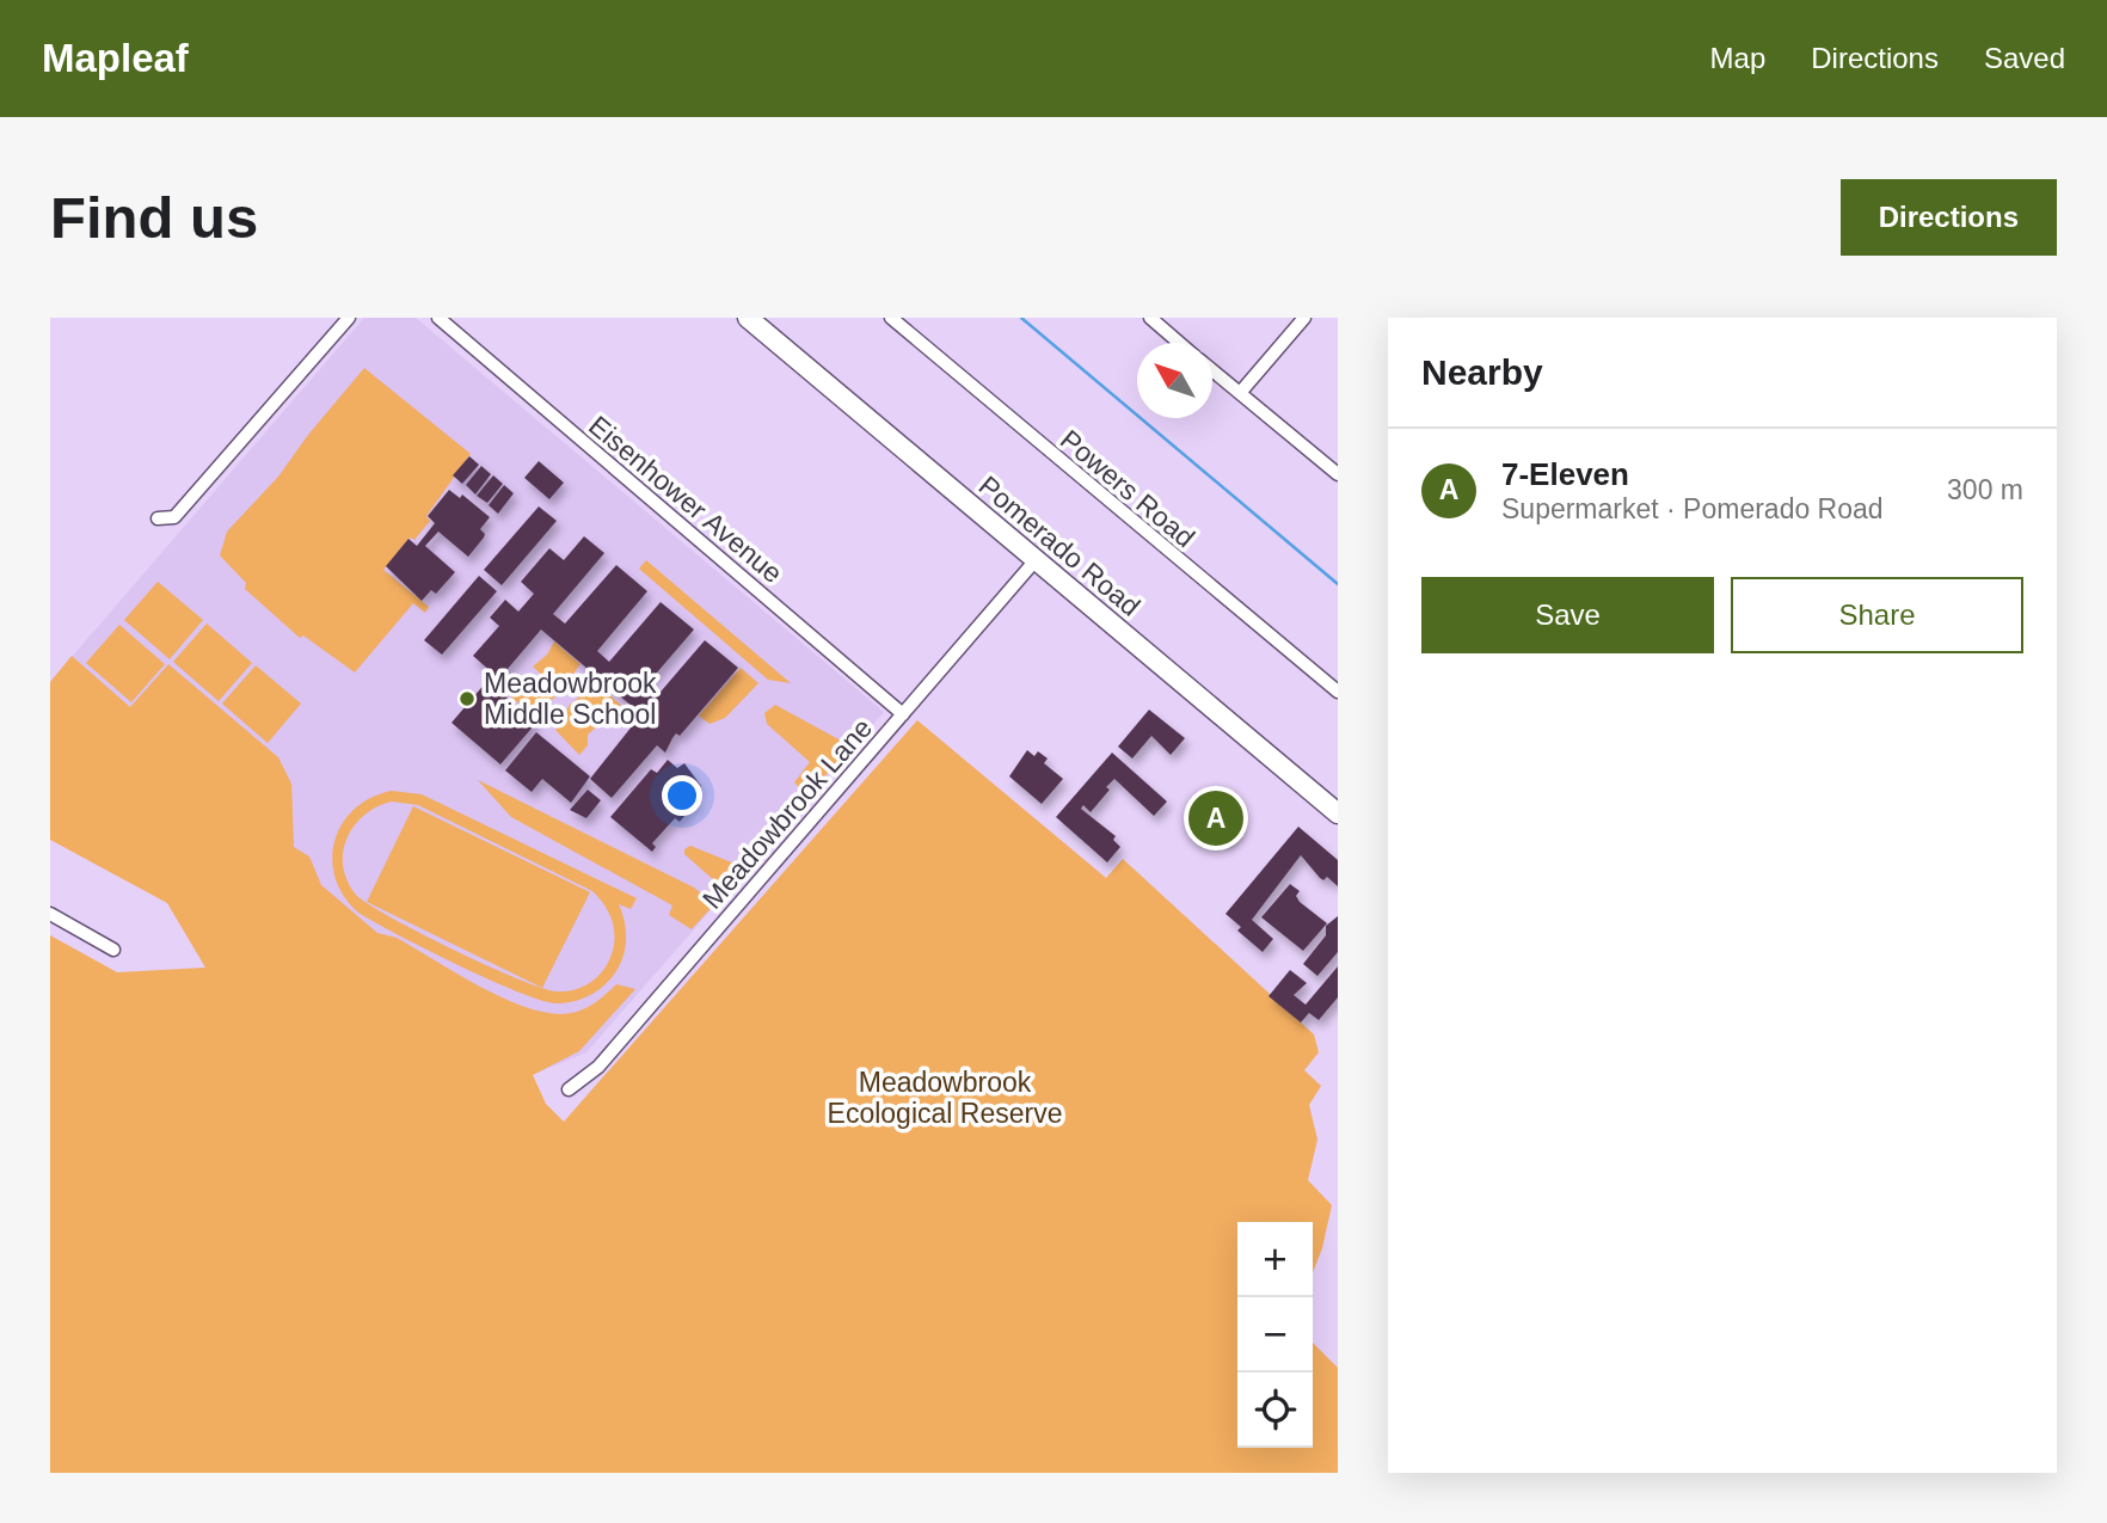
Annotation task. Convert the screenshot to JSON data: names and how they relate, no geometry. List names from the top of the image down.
{
  "streets": {
    "main road": ["Pomerado Road"],
    "street": ["Powers Road", "Eisenhower Avenue", "Meadowbrook Lane"]
  },
  "crossings": [
    ["Eisenhower Avenue", "Meadowbrook Lane"],
    ["Pomerado Road", "Meadowbrook Lane"]
  ],
  "parks": ["Meadowbrook Ecological Reserve"],
  "places": ["Meadowbrook Middle School"],
  "north": "top left",
  "page": {
    "header": "Mapleaf",
    "nav": ["Map", "Directions", "Saved"],
    "buttons": [
      "Directions",
      ["Save", "Share"]
    ],
    "title": "Find us",
    "heading": "Nearby",
    "list": [
      {
        "mark": "A",
        "name": "7-Eleven",
        "note": "Supermarket · Pomerado Road",
        "value": "300 m"
      }
    ],
    "pins": "A",
    "map_buttons": ["+", "−"]
  }
}
